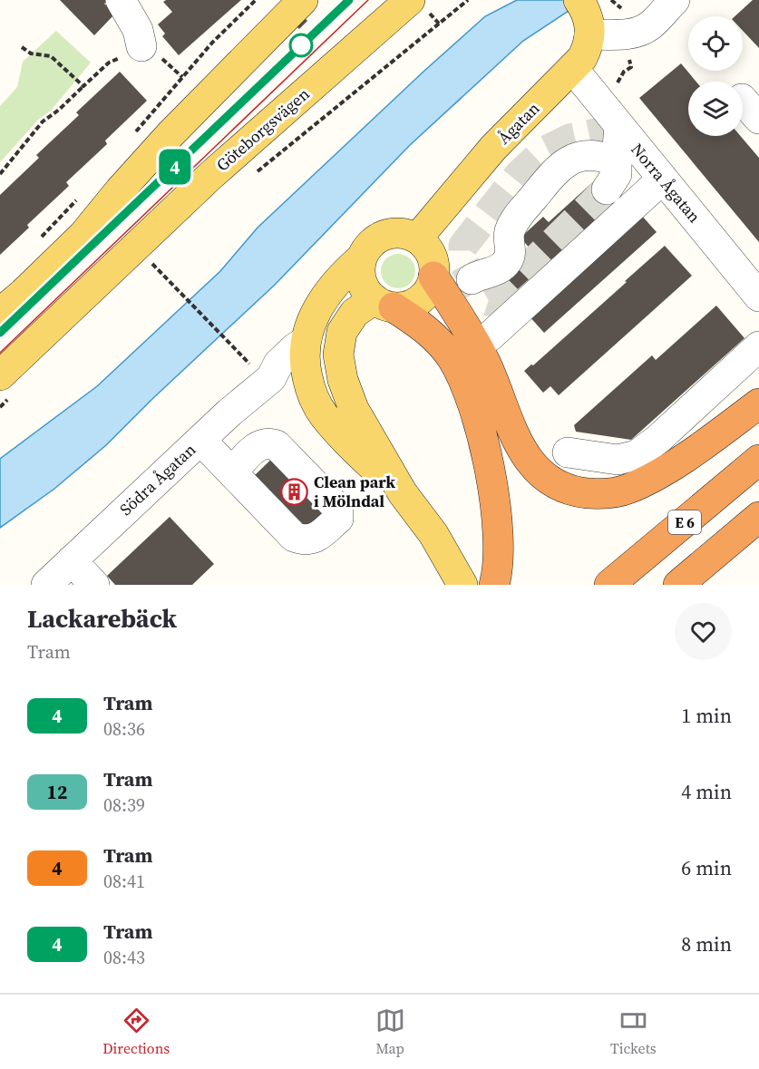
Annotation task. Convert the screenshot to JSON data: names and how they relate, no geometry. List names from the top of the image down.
{
  "streets": {
    "highway": ["E 6"],
    "main road": ["Ågatan", "Göteborgsvägen"],
    "street": ["Norra Ågatan", "Södra Ågatan"]
  },
  "crossings": [
    ["Ågatan", "Norra Ågatan"]
  ],
  "places": {
    "building": ["Clean park i Mölndal"]
  },
  "lines": ["tram line 4"],
  "page": {
    "on_map": "4",
    "heading": ["Lackarebäck", "Tram"],
    "list": [
      {
        "mark": "4",
        "name": "Tram",
        "note": "08:36",
        "value": "1 min"
      },
      {
        "mark": "12",
        "name": "Tram",
        "note": "08:39",
        "value": "4 min"
      },
      {
        "mark": "4",
        "name": "Tram",
        "note": "08:41",
        "value": "6 min"
      },
      {
        "mark": "4",
        "name": "Tram",
        "note": "08:43",
        "value": "8 min"
      }
    ],
    "tabs": ["Directions", "Map", "Tickets"]
  }
}
